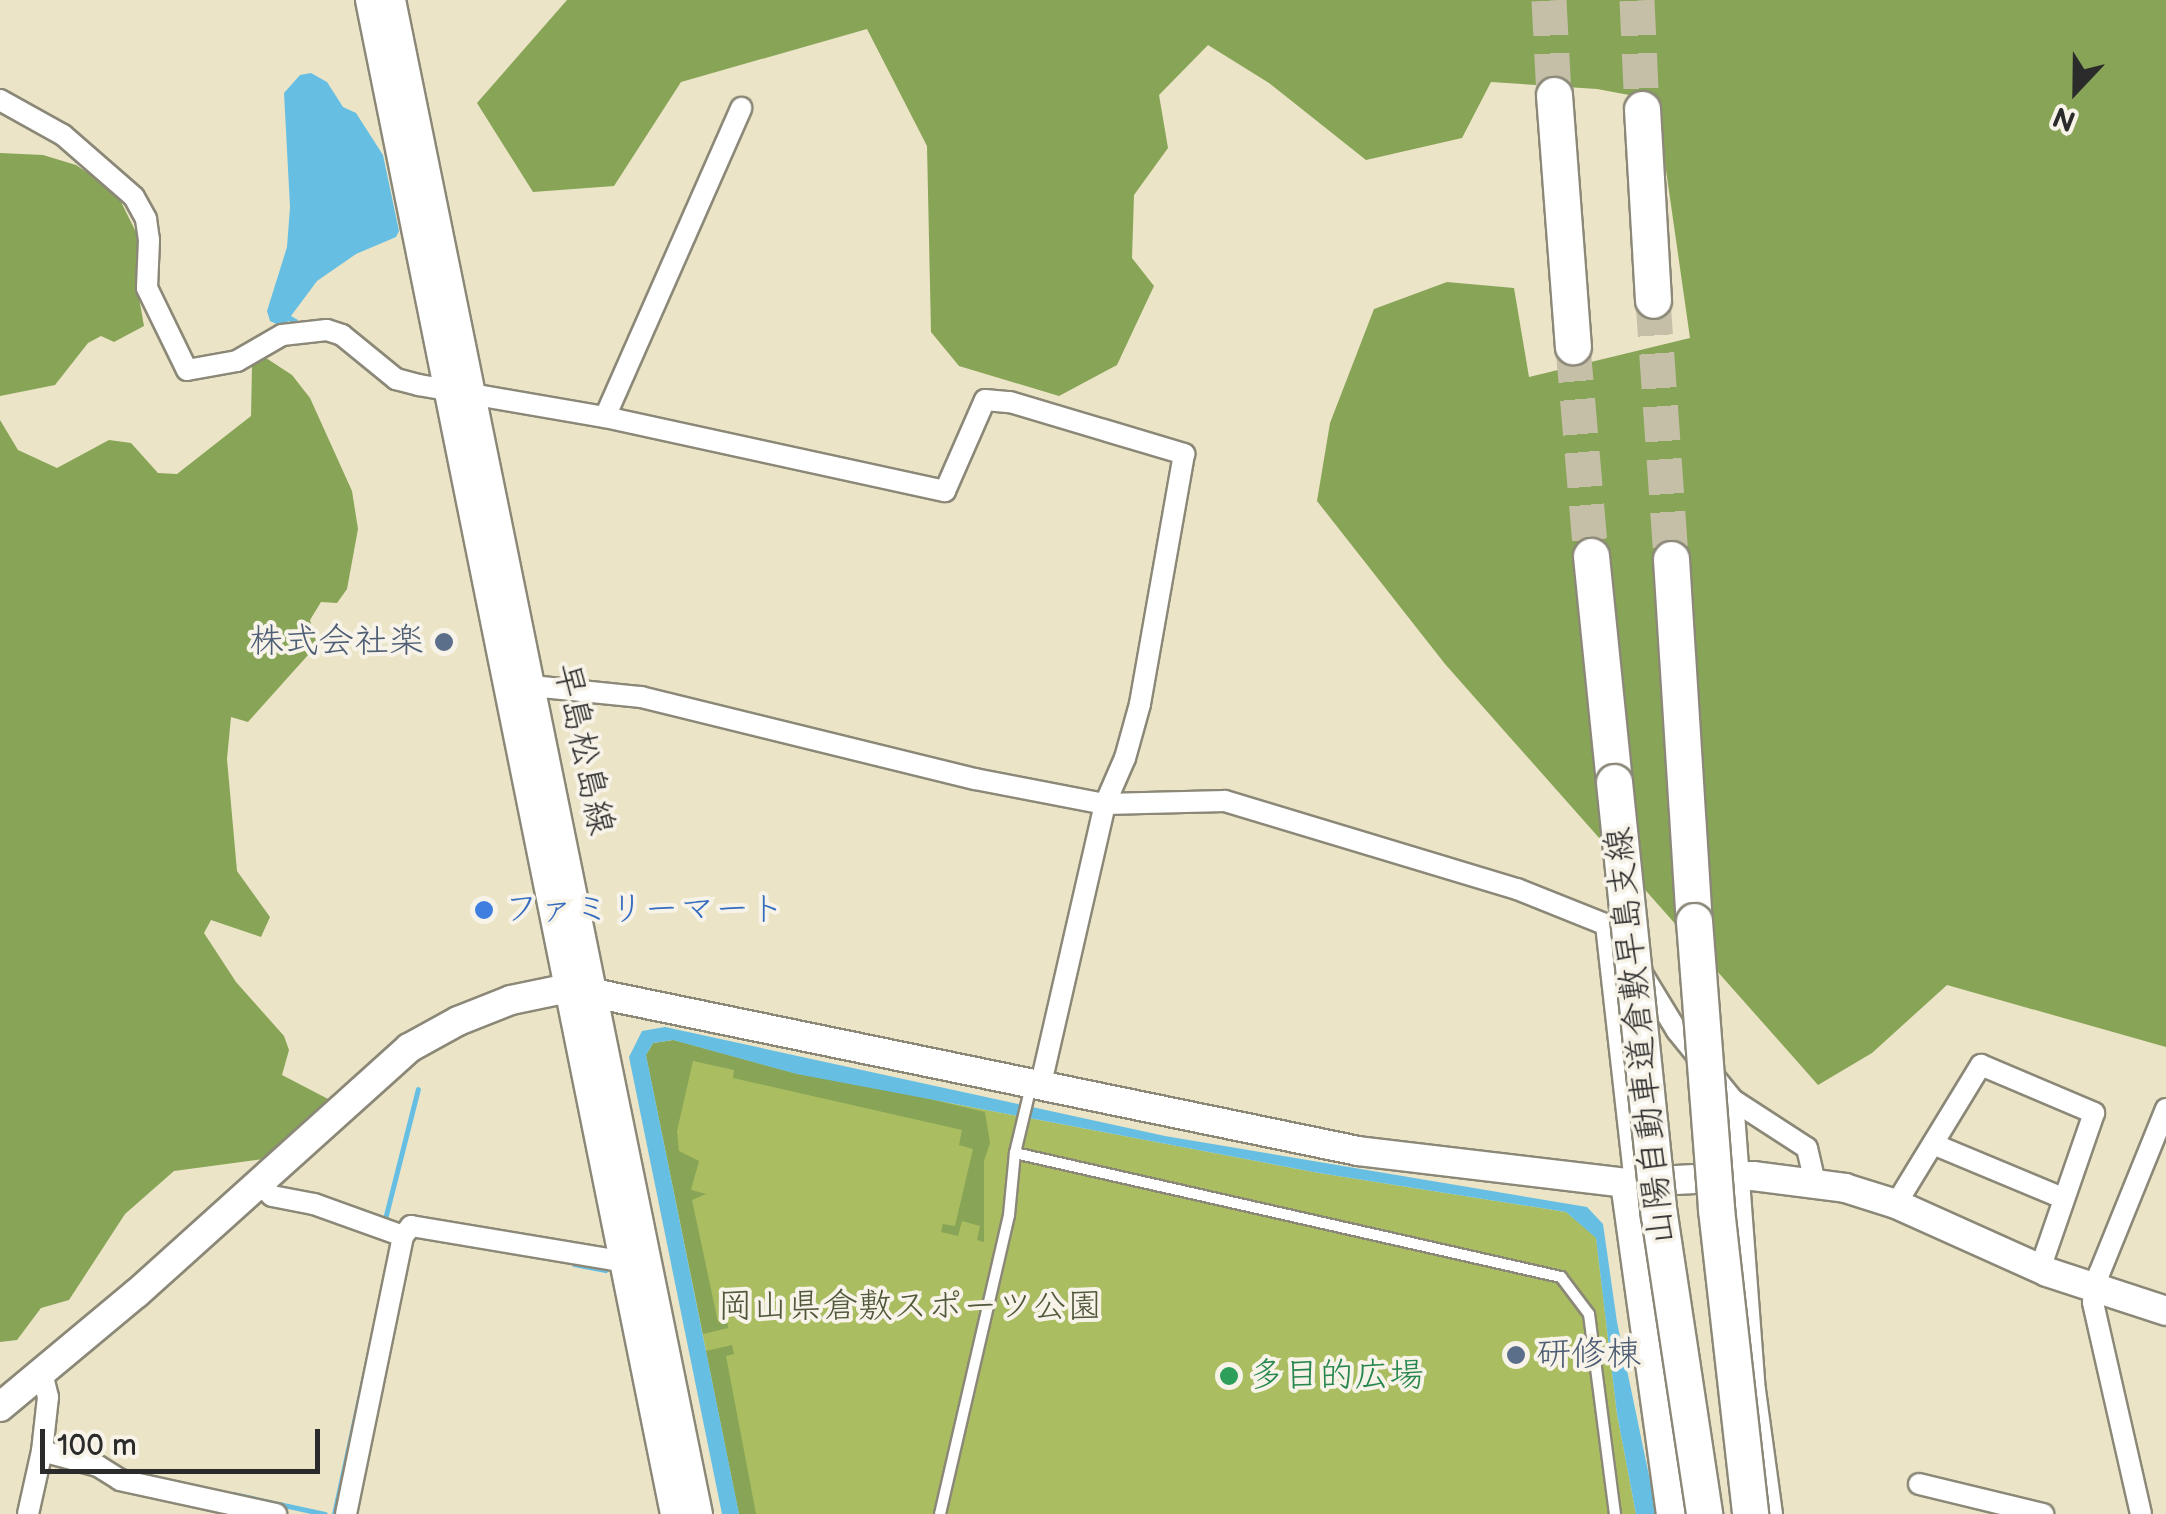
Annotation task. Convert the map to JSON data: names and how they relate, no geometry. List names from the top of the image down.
{
  "streets": {
    "highway": ["山陽自動車道倉敷早島支線"],
    "main road": ["早島松島線"]
  },
  "parks": ["岡山県倉敷スポーツ公園"],
  "places": [
    "株式会社楽",
    "ファミリーマート",
    "研修棟",
    "多目的広場"
  ],
  "scale_bar": "100 m",
  "north": "bottom"
}
